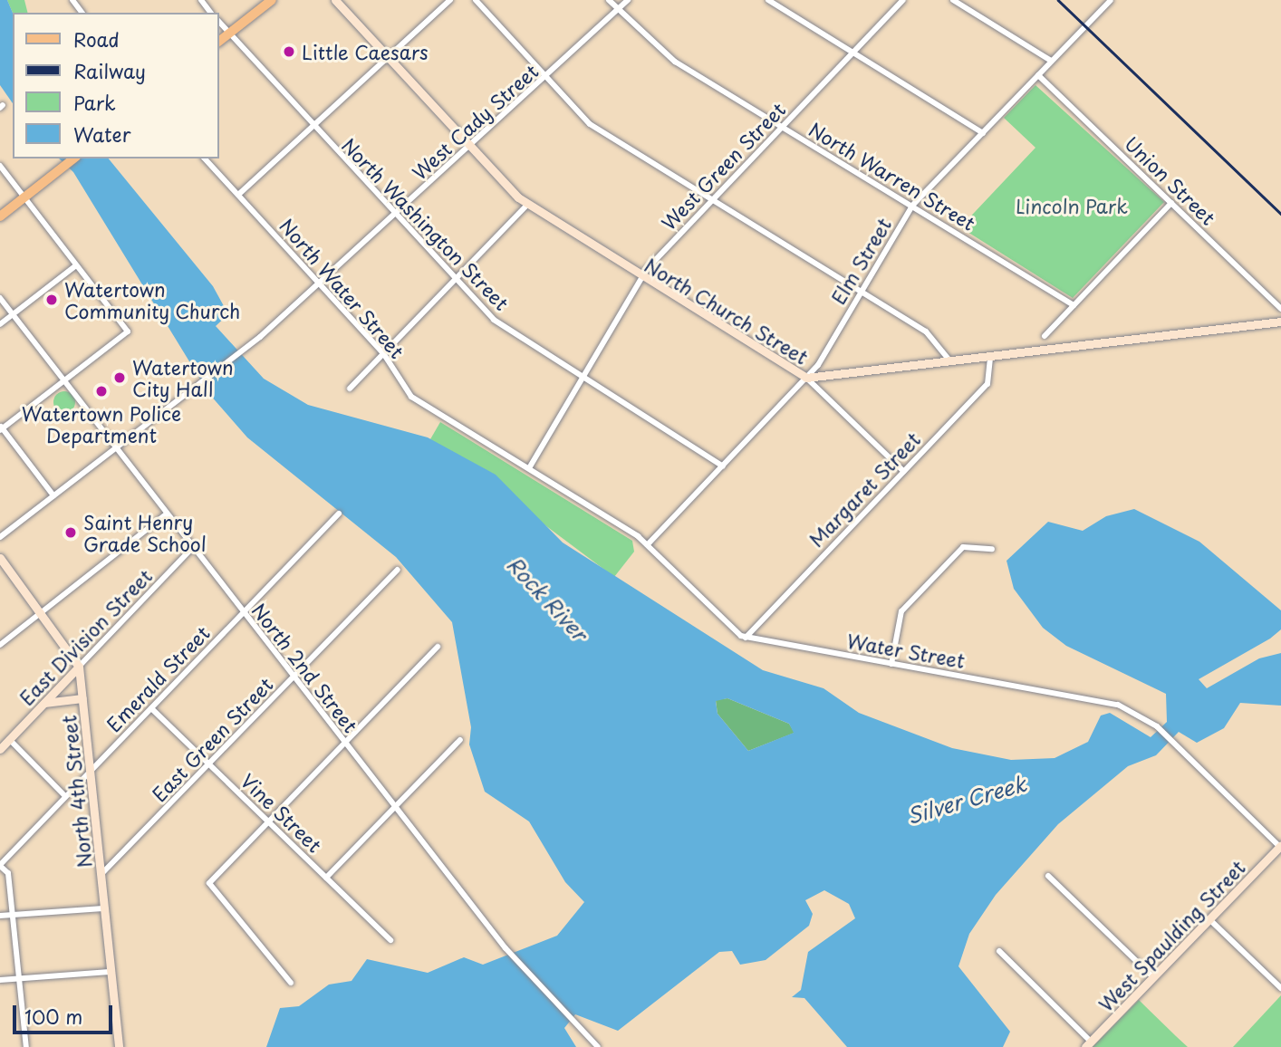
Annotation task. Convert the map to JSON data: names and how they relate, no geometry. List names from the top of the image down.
{
  "streets": {
    "main road": [
      "North Church Street",
      "East Division Street",
      "North 4th Street",
      "West Spaulding Street"
    ],
    "street": [
      "West Cady Street",
      "West Green Street",
      "North Warren Street",
      "Union Street",
      "North Washington Street",
      "Elm Street",
      "North Water Street",
      "Margaret Street",
      "Water Street",
      "North 2nd Street",
      "Emerald Street",
      "East Green Street",
      "Vine Street"
    ]
  },
  "crossings": [
    ["West Cady Street", "North Warren Street"],
    ["West Cady Street", "North Washington Street"],
    ["West Cady Street", "North Water Street"],
    ["West Cady Street", "North Church Street"],
    ["West Cady Street", "North 2nd Street"],
    ["West Green Street", "North Warren Street"],
    ["West Green Street", "North Washington Street"],
    ["West Green Street", "North Water Street"],
    ["West Green Street", "North Church Street"],
    ["North Warren Street", "Elm Street"],
    ["Union Street", "Elm Street"],
    ["North Washington Street", "Elm Street"],
    ["Elm Street", "North Church Street"],
    ["North Church Street", "Margaret Street"],
    ["Margaret Street", "Water Street"],
    ["East Division Street", "North 2nd Street"],
    ["East Division Street", "North 4th Street"],
    ["Water Street", "West Spaulding Street"],
    ["North 2nd Street", "Emerald Street"],
    ["North 2nd Street", "East Green Street"],
    ["Emerald Street", "North 4th Street"],
    ["Emerald Street", "Vine Street"],
    ["East Green Street", "North 4th Street"],
    ["East Green Street", "Vine Street"]
  ],
  "water": ["Rock River", "Silver Creek"],
  "parks": ["Lincoln Park"],
  "places": [
    "Little Caesars",
    "Watertown Community Church",
    "Watertown City Hall",
    "Watertown Police Department",
    "Saint Henry Grade School"
  ],
  "legend": [
    "Road",
    "Railway",
    "Park",
    "Water"
  ],
  "scale_bar": "100 m"
}
